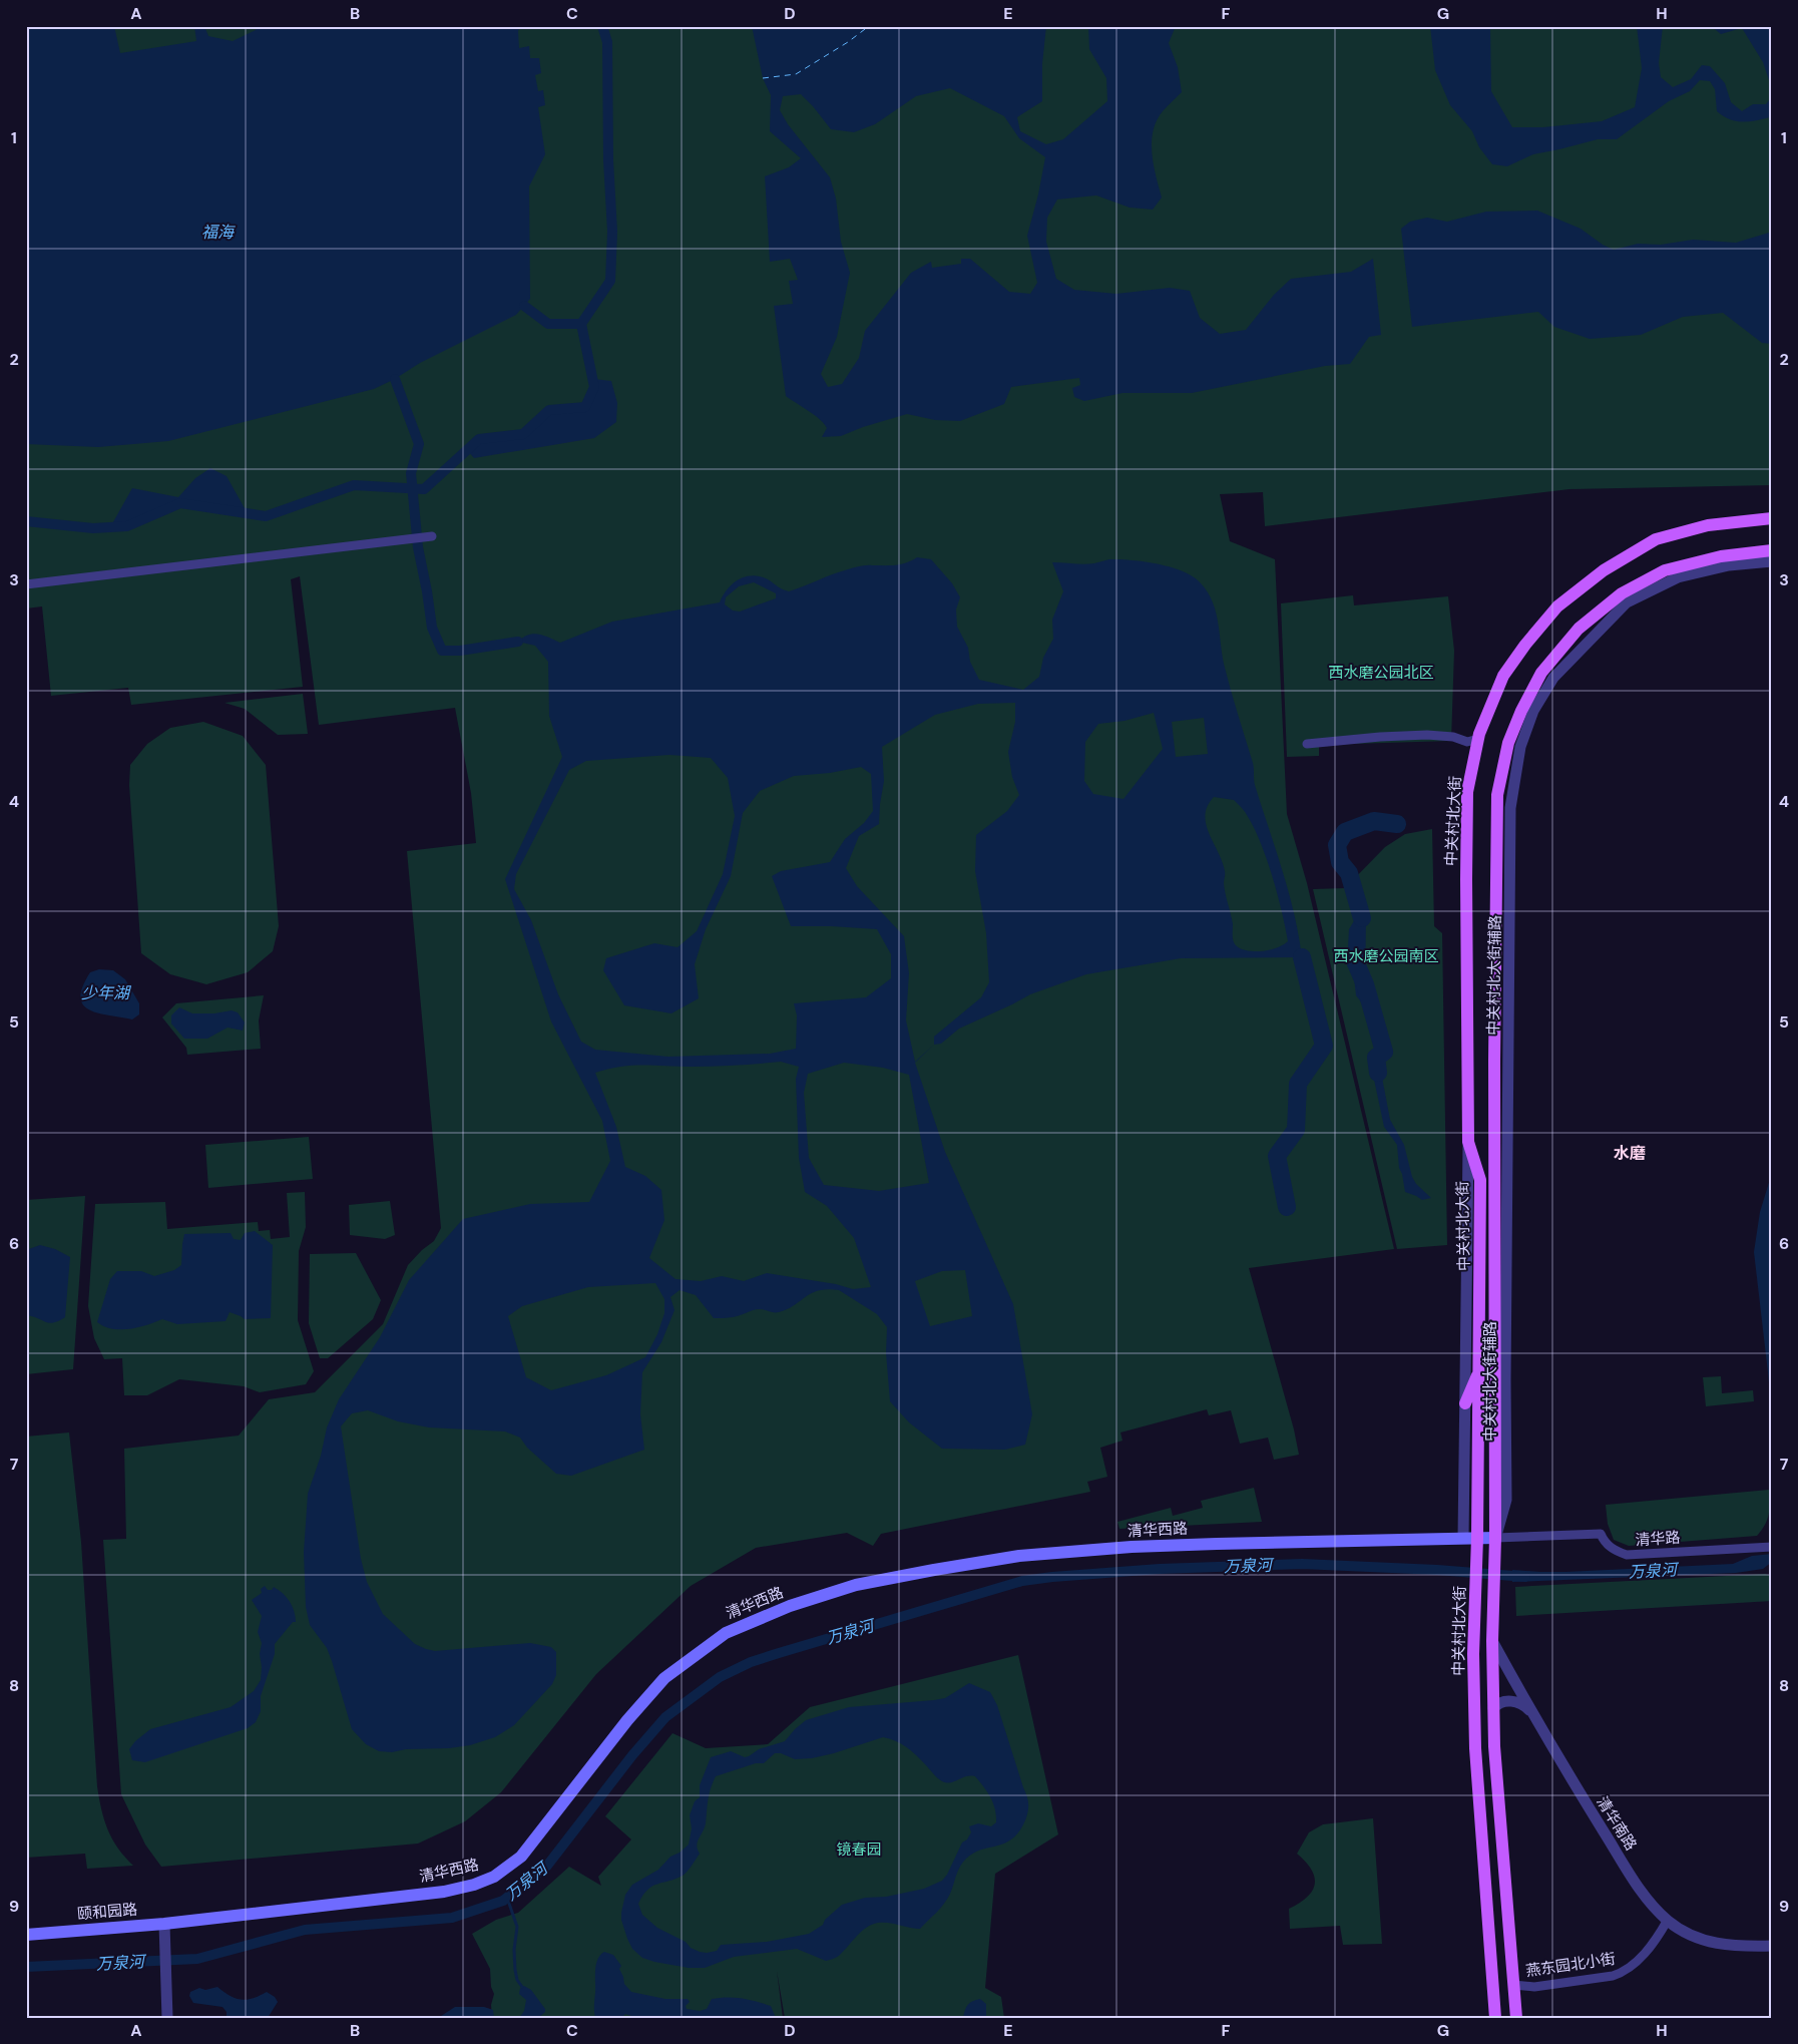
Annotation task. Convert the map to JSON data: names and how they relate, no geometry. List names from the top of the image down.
{
  "streets": {
    "main road": ["中关村北大街", "清华西路", "颐和园路"],
    "street": [
      "中关村北大街辅路",
      "清华路",
      "清华南路",
      "燕东园北小街"
    ]
  },
  "crossings": [
    ["中关村北大街", "中关村北大街辅路"],
    ["中关村北大街", "清华西路"],
    ["中关村北大街", "清华路"],
    ["中关村北大街", "清华南路"],
    ["中关村北大街", "燕东园北小街"],
    ["中关村北大街辅路", "清华西路"],
    ["中关村北大街辅路", "清华路"],
    ["清华西路", "清华路"],
    ["清华西路", "颐和园路"],
    ["清华南路", "燕东园北小街"]
  ],
  "districts": ["水磨"],
  "water": ["福海", "少年湖", "万泉河"],
  "parks": ["西水磨公园北区", "西水磨公园南区", "镜春园"],
  "grid": {
    "columns": [
      "A",
      "B",
      "C",
      "D",
      "E",
      "F",
      "G",
      "H"
    ],
    "rows": [
      "1",
      "2",
      "3",
      "4",
      "5",
      "6",
      "7",
      "8",
      "9"
    ]
  }
}
